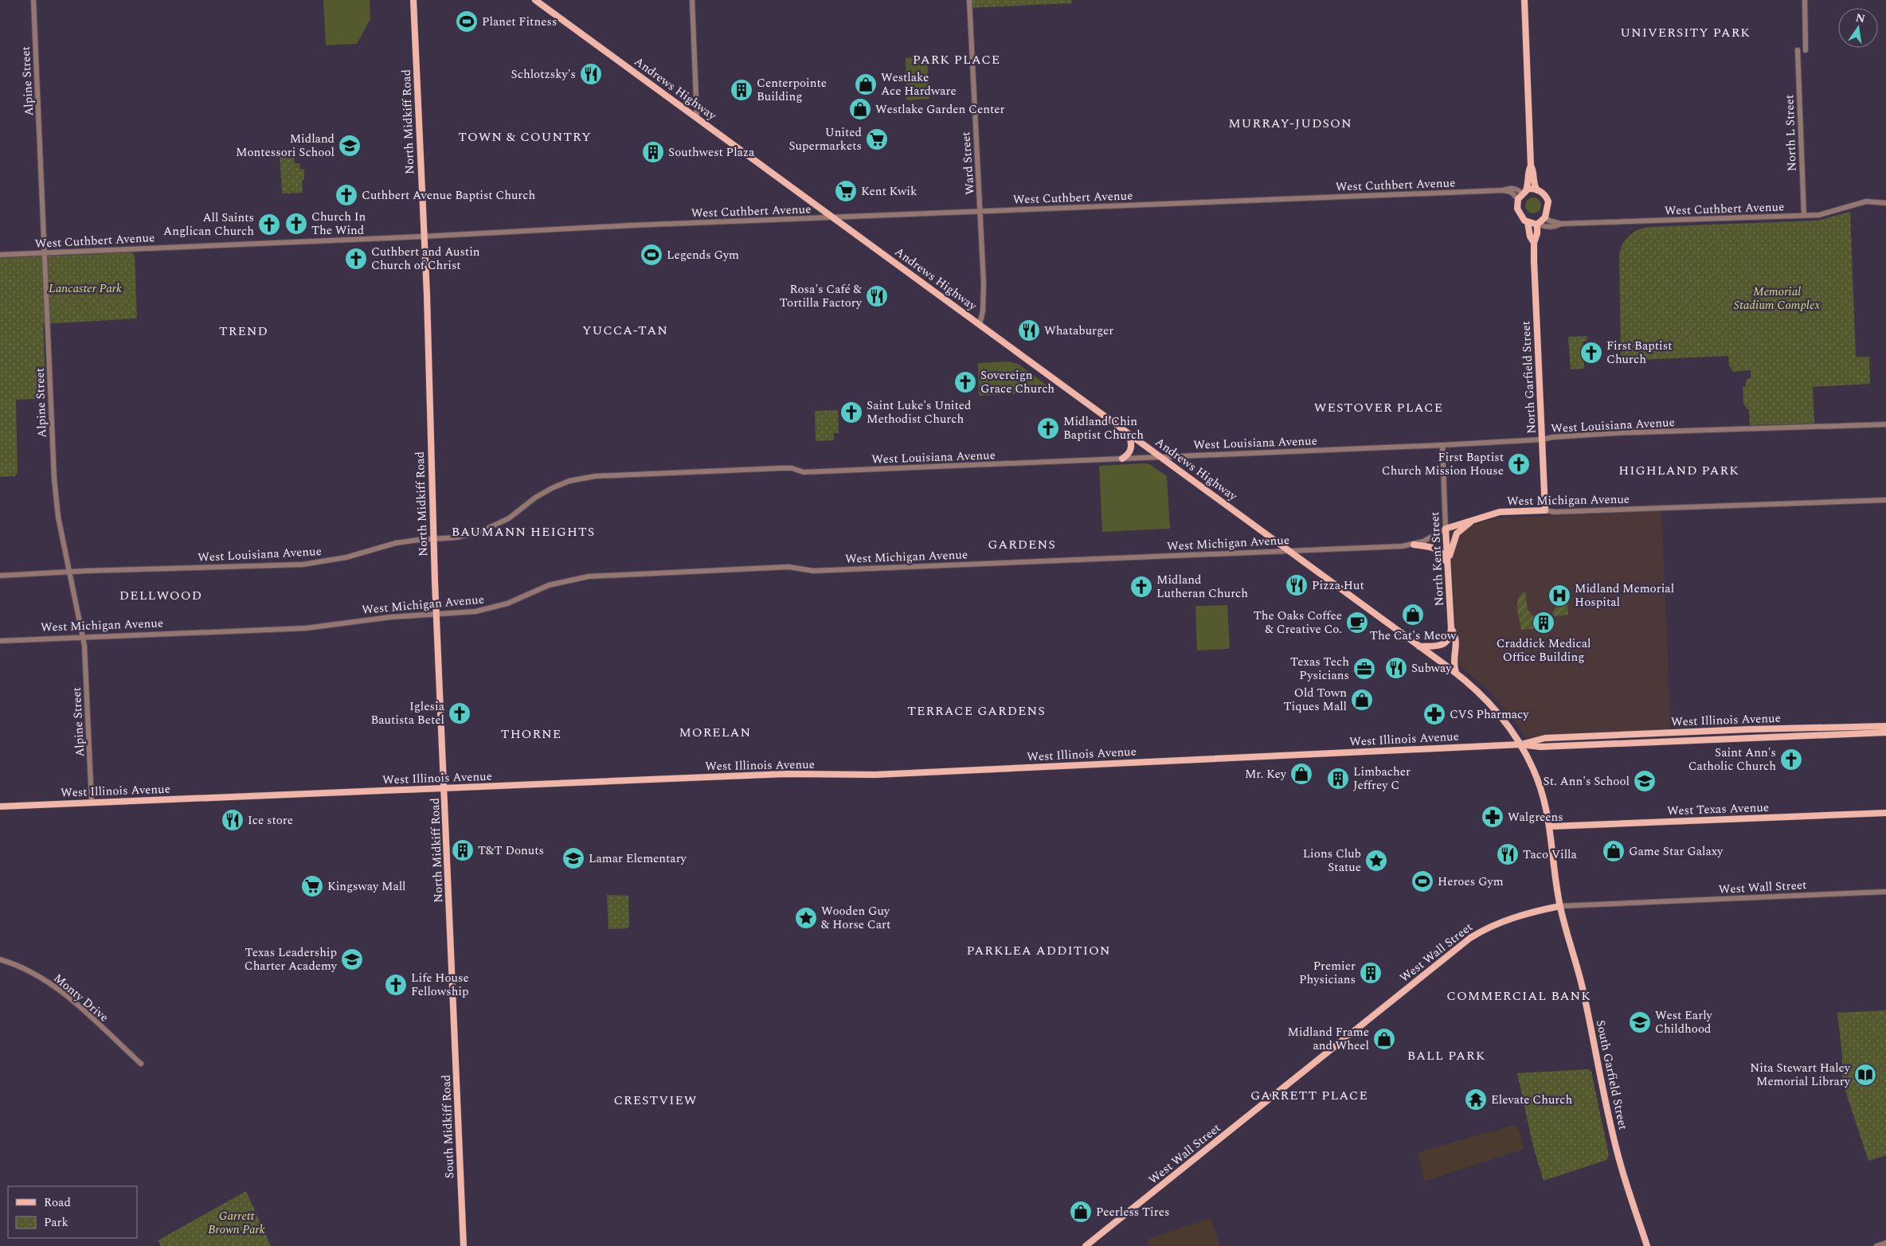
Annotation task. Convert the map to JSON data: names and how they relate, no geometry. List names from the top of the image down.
{
  "streets": {
    "main road": [
      "Andrews Highway",
      "North Midkiff Road",
      "North Garfield Street",
      "West Michigan Avenue",
      "North Kent Street",
      "West Illinois Avenue",
      "West Texas Avenue",
      "West Wall Street",
      "South Garfield Street",
      "South Midkiff Road"
    ],
    "street": [
      "Alpine Street",
      "North L Street",
      "Ward Street",
      "West Cuthbert Avenue",
      "West Louisiana Avenue",
      "Monty Drive"
    ]
  },
  "crossings": [
    ["Alpine Street", "West Cuthbert Avenue"],
    ["Alpine Street", "West Louisiana Avenue"],
    ["Alpine Street", "West Michigan Avenue"],
    ["Alpine Street", "West Illinois Avenue"],
    ["Andrews Highway", "Ward Street"],
    ["Andrews Highway", "West Cuthbert Avenue"],
    ["Andrews Highway", "West Louisiana Avenue"],
    ["Andrews Highway", "West Michigan Avenue"],
    ["Andrews Highway", "North Kent Street"],
    ["Andrews Highway", "West Illinois Avenue"],
    ["Andrews Highway", "West Texas Avenue"],
    ["Andrews Highway", "West Wall Street"],
    ["Andrews Highway", "South Garfield Street"],
    ["North Midkiff Road", "West Cuthbert Avenue"],
    ["North Midkiff Road", "West Louisiana Avenue"],
    ["North Midkiff Road", "West Michigan Avenue"],
    ["North Midkiff Road", "West Illinois Avenue"],
    ["North Midkiff Road", "South Midkiff Road"],
    ["North L Street", "West Cuthbert Avenue"],
    ["Ward Street", "West Cuthbert Avenue"],
    ["North Garfield Street", "West Louisiana Avenue"],
    ["North Garfield Street", "West Michigan Avenue"],
    ["West Louisiana Avenue", "North Kent Street"],
    ["West Michigan Avenue", "North Kent Street"],
    ["West Wall Street", "South Garfield Street"]
  ],
  "districts": [
    "UNIVERSITY PARK",
    "PARK PLACE",
    "MURRAY-JUDSON",
    "TOWN & COUNTRY",
    "YUCCA-TAN",
    "TREND",
    "WESTOVER PLACE",
    "HIGHLAND PARK",
    "BAUMANN HEIGHTS",
    "GARDENS",
    "DELLWOOD",
    "TERRACE GARDENS",
    "MORELAN",
    "THORNE",
    "PARKLEA ADDITION",
    "COMMERCIAL BANK",
    "BALL PARK",
    "GARRETT PLACE",
    "CRESTVIEW"
  ],
  "parks": ["Lancaster Park", "Memorial Stadium Complex", "Garrett Brown Park"],
  "places": {
    "sports": ["Planet Fitness", "Legends Gym", "Heroes Gym"],
    "restaurant": [
      "Schlotzsky's",
      "Rosa's Café & Tortilla Factory",
      "Whataburger",
      "Pizza Hut",
      "Subway",
      "Ice store",
      "Taco Villa"
    ],
    "shop": [
      "Westlake Ace Hardware",
      "Westlake Garden Center",
      "The Cat's Meow",
      "Old Town Tiques Mall",
      "Mr. Key",
      "Game Star Galaxy",
      "Midland Frame and Wheel",
      "Peerless Tires"
    ],
    "building": [
      "Centerpointe Building",
      "Southwest Plaza",
      "Craddick Medical Office Building",
      "Limbacher Jeffrey C",
      "T&T Donuts",
      "Premier Physicians"
    ],
    "supermarket": ["United Supermarkets", "Kent Kwik", "Kingsway Mall"],
    "school or university": [
      "Midland Montessori School",
      "St. Ann's School",
      "Lamar Elementary",
      "Texas Leadership Charter Academy",
      "West Early Childhood"
    ],
    "church": [
      "Cuthbert Avenue Baptist Church",
      "Church In The Wind",
      "All Saints Anglican Church",
      "Cuthbert and Austin Church of Christ",
      "First Baptist Church",
      "Sovereign Grace Church",
      "Saint Luke's United Methodist Church",
      "Midland Chin Baptist Church",
      "First Baptist Church Mission House",
      "Midland Lutheran Church",
      "Iglesia Bautista Betel",
      "Saint Ann's Catholic Church",
      "Life House Fellowship"
    ],
    "hospital": ["Midland Memorial Hospital"],
    "cafe": ["The Oaks Coffee & Creative Co."],
    "office": ["Texas Tech Pysicians"],
    "pharmacy": ["CVS Pharmacy", "Walgreens"],
    "place": ["Lions Club Statue", "Wooden Guy & Horse Cart"],
    "library": ["Nita Stewart Haley Memorial Library"],
    "temple": ["Elevate Church"]
  },
  "legend": ["Road", "Park"],
  "north": "top"
}
